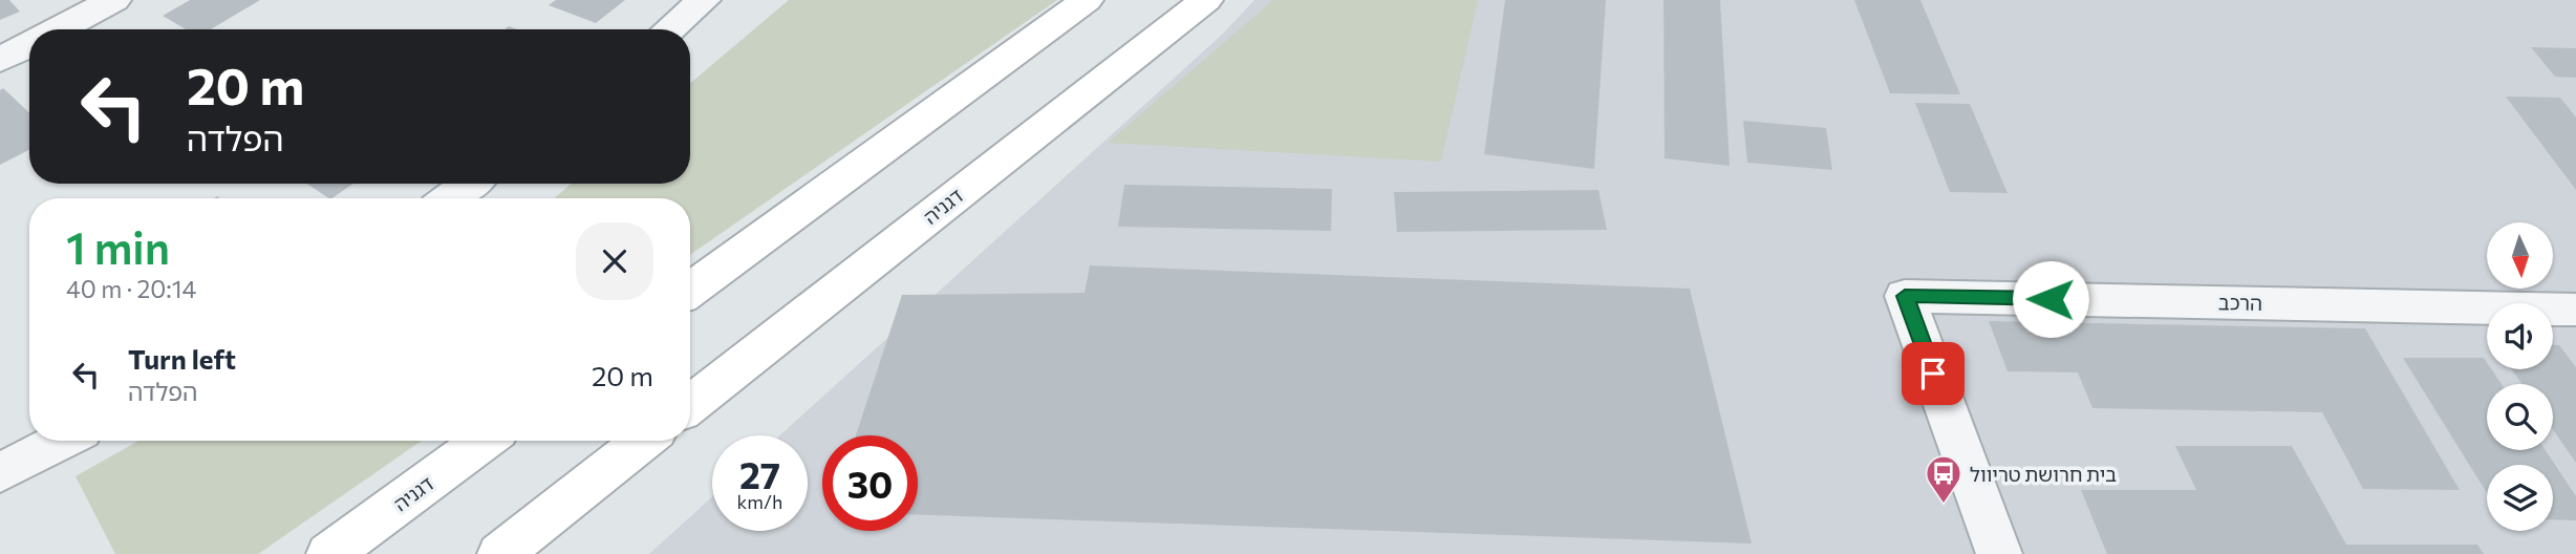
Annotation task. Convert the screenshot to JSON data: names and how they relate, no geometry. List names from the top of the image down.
{
  "streets": {
    "main road": ["דגניה"],
    "street": ["הרכב"]
  },
  "places": {
    "bus stop": ["בית חרושת טריוול"]
  },
  "north": "bottom",
  "page": {
    "turn": ["20 m", "הפלדה"],
    "heading": ["1 min", "40 m · 20:14"],
    "list": [
      {
        "name": "Turn left",
        "note": "הפלדה",
        "value": "20 m"
      }
    ],
    "speed": "27 km/h",
    "limit": "30"
  }
}
